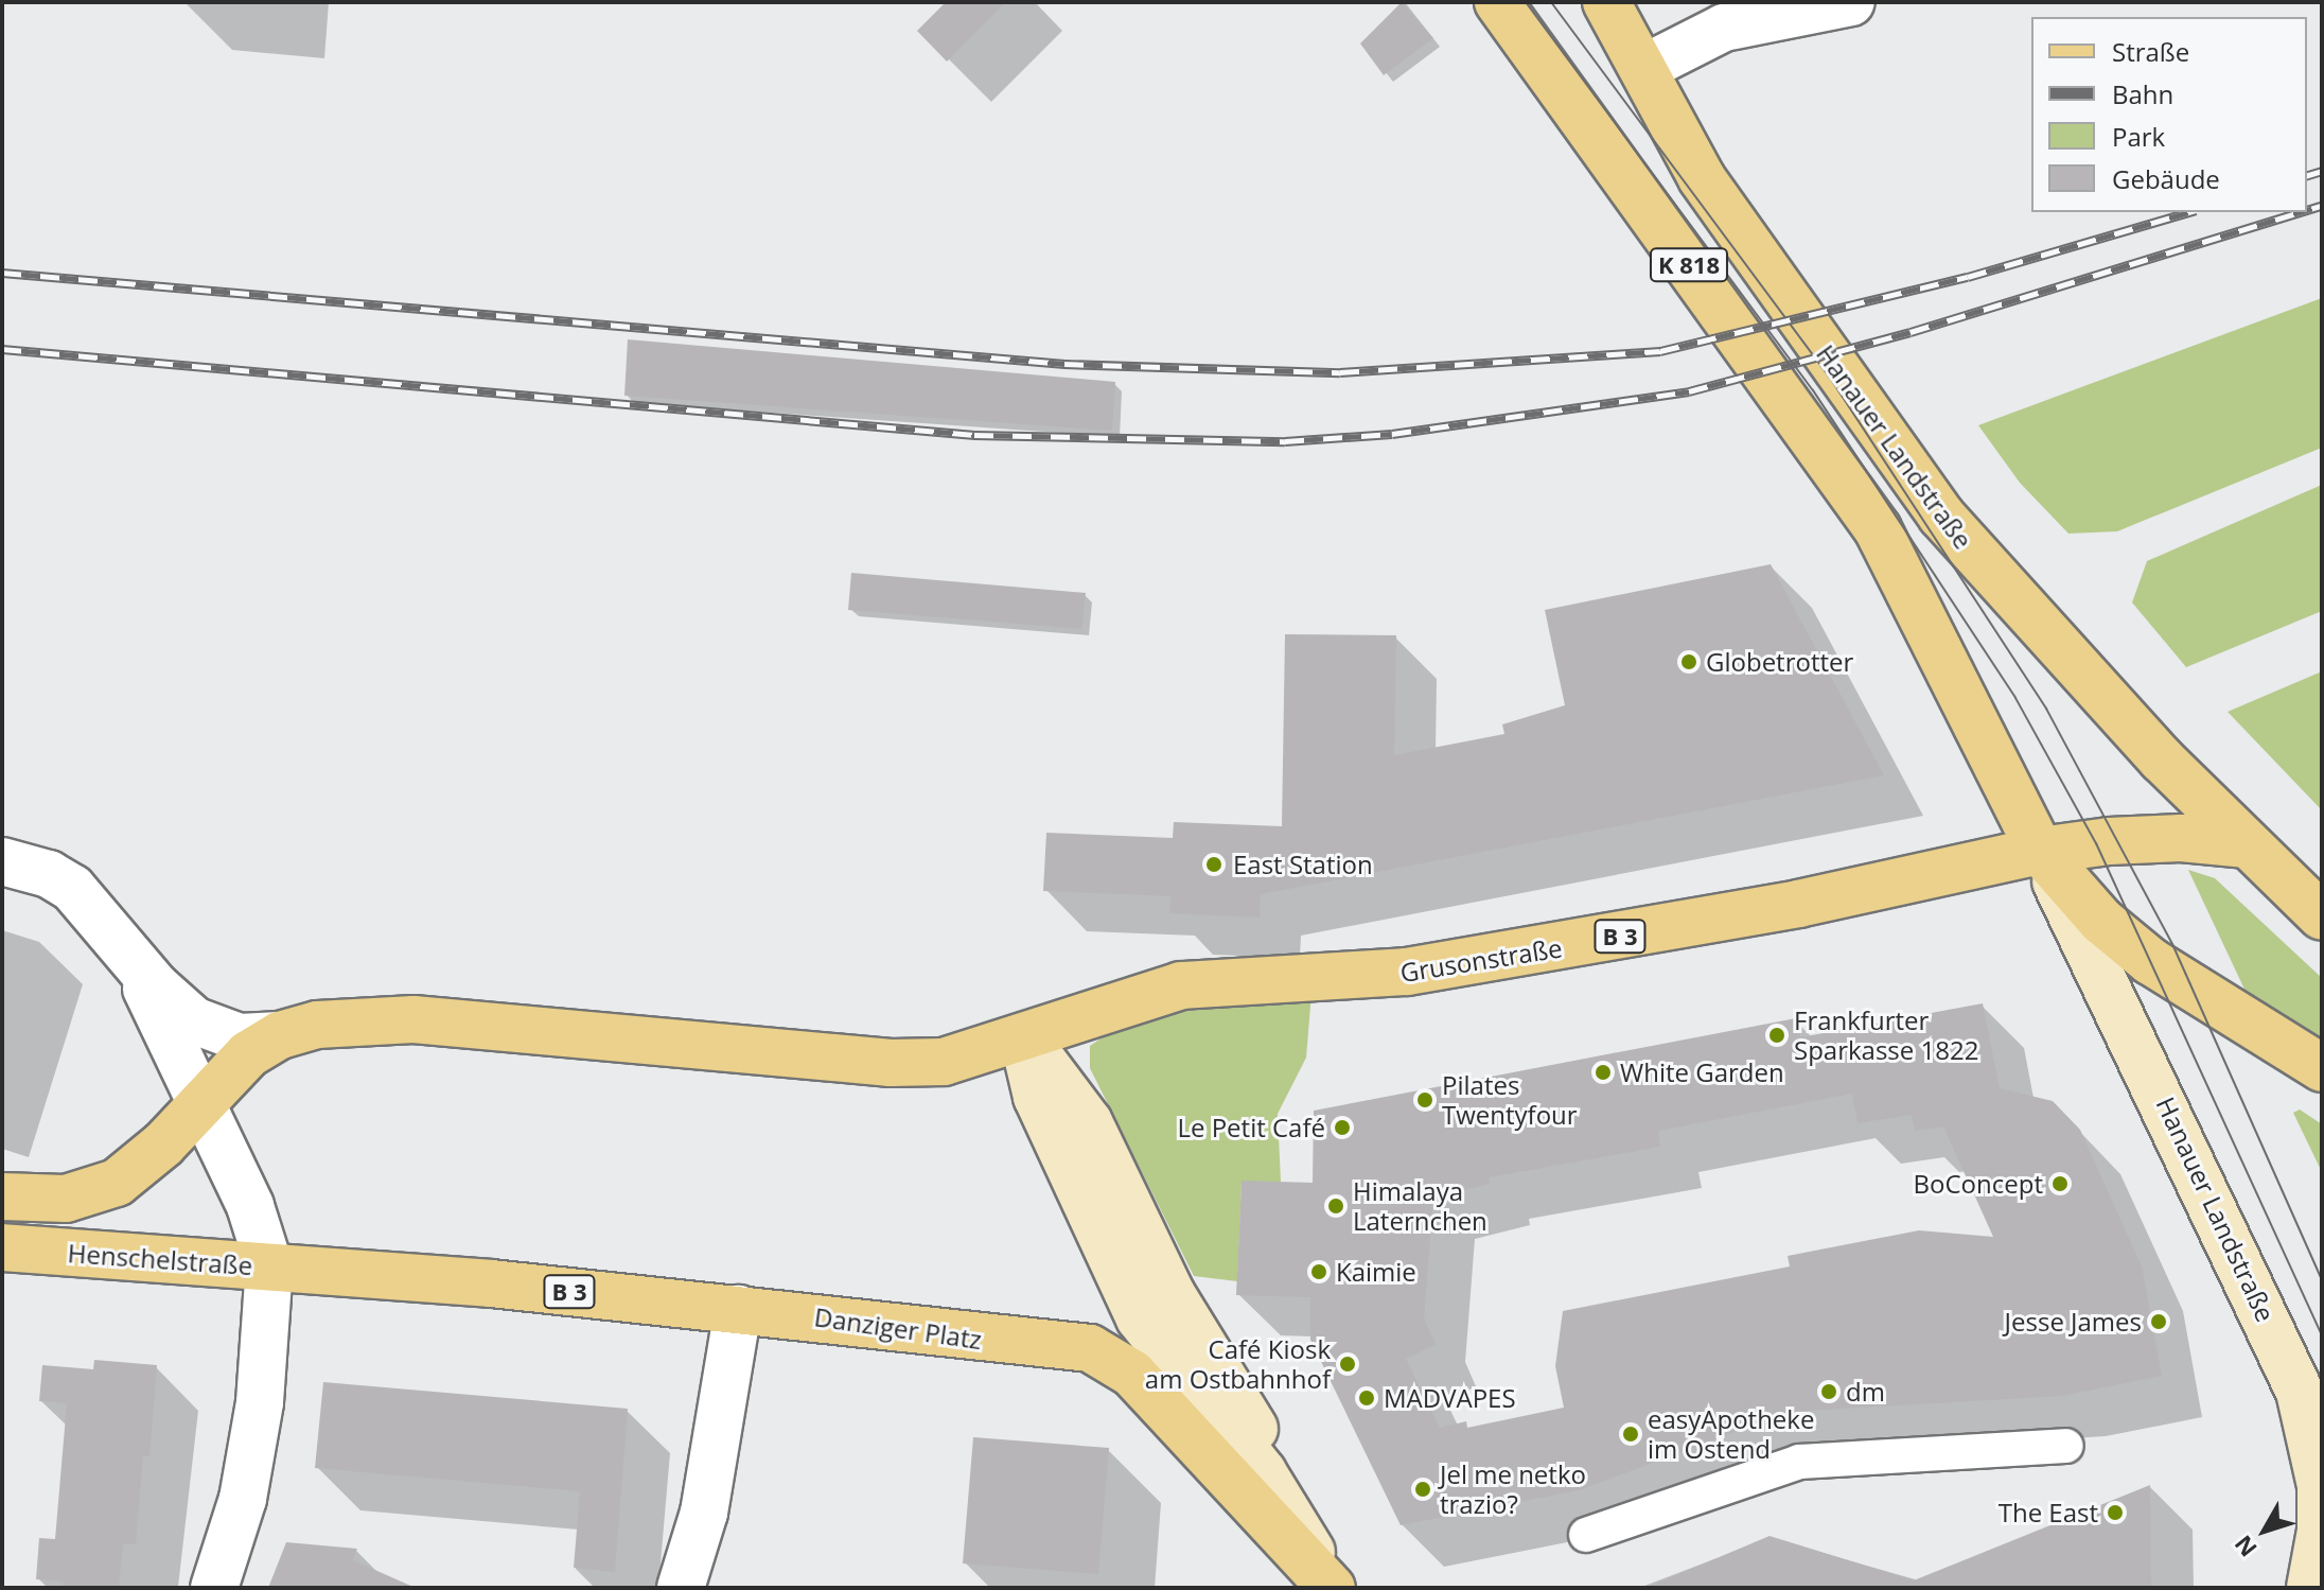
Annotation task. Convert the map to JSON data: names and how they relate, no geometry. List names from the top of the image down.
{
  "streets": {
    "main road": [
      "K 818",
      "Hanauer Landstraße",
      "B 3",
      "Grusonstraße",
      "Henschelstraße",
      "Danziger Platz"
    ]
  },
  "crossings": [
    ["Hanauer Landstraße", "B 3"],
    ["Hanauer Landstraße", "Grusonstraße"],
    ["B 3", "Grusonstraße"],
    ["B 3", "Danziger Platz"],
    ["Grusonstraße", "Danziger Platz"],
    ["Henschelstraße", "Danziger Platz"]
  ],
  "places": [
    "Globetrotter",
    "East Station",
    "Frankfurter Sparkasse 1822",
    "White Garden",
    "Pilates Twentyfour",
    "Le Petit Café",
    "BoConcept",
    "Himalaya Laternchen",
    "Kaimie",
    "Jesse James",
    "Café Kiosk am Ostbahnhof",
    "dm",
    "MADVAPES",
    "easyApotheke im Ostend",
    "Jel me netko trazio?",
    "The East"
  ],
  "legend": [
    "Straße",
    "Bahn",
    "Park",
    "Gebäude"
  ],
  "north": "bottom left"
}
